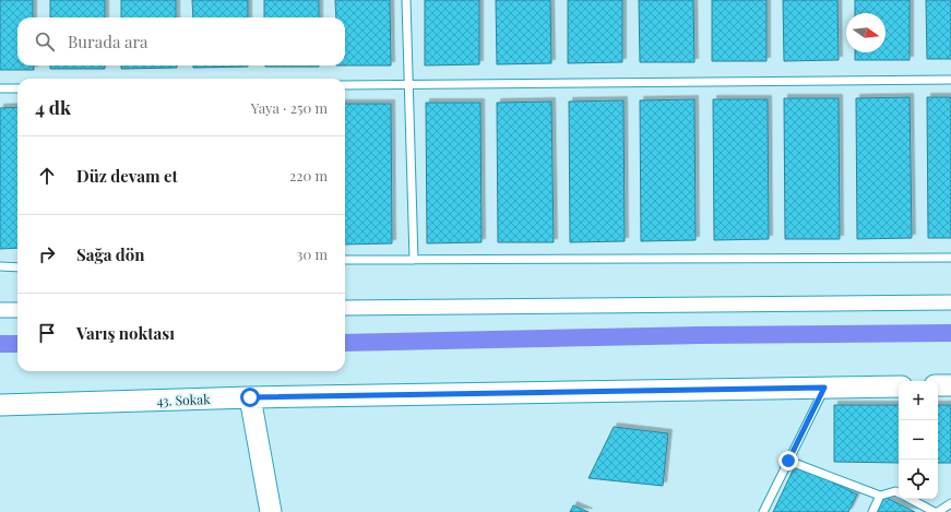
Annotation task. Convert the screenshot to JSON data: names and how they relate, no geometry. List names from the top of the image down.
{
  "streets": {
    "street": ["43. Sokak"]
  },
  "north": "right",
  "page": {
    "search": "Burada ara",
    "heading": ["4 dk", "Yaya · 250 m"],
    "list": [
      ["Düz devam et", "220 m"],
      ["Sağa dön", "30 m"],
      "Varış noktası"
    ],
    "map_buttons": ["+", "−"]
  }
}
